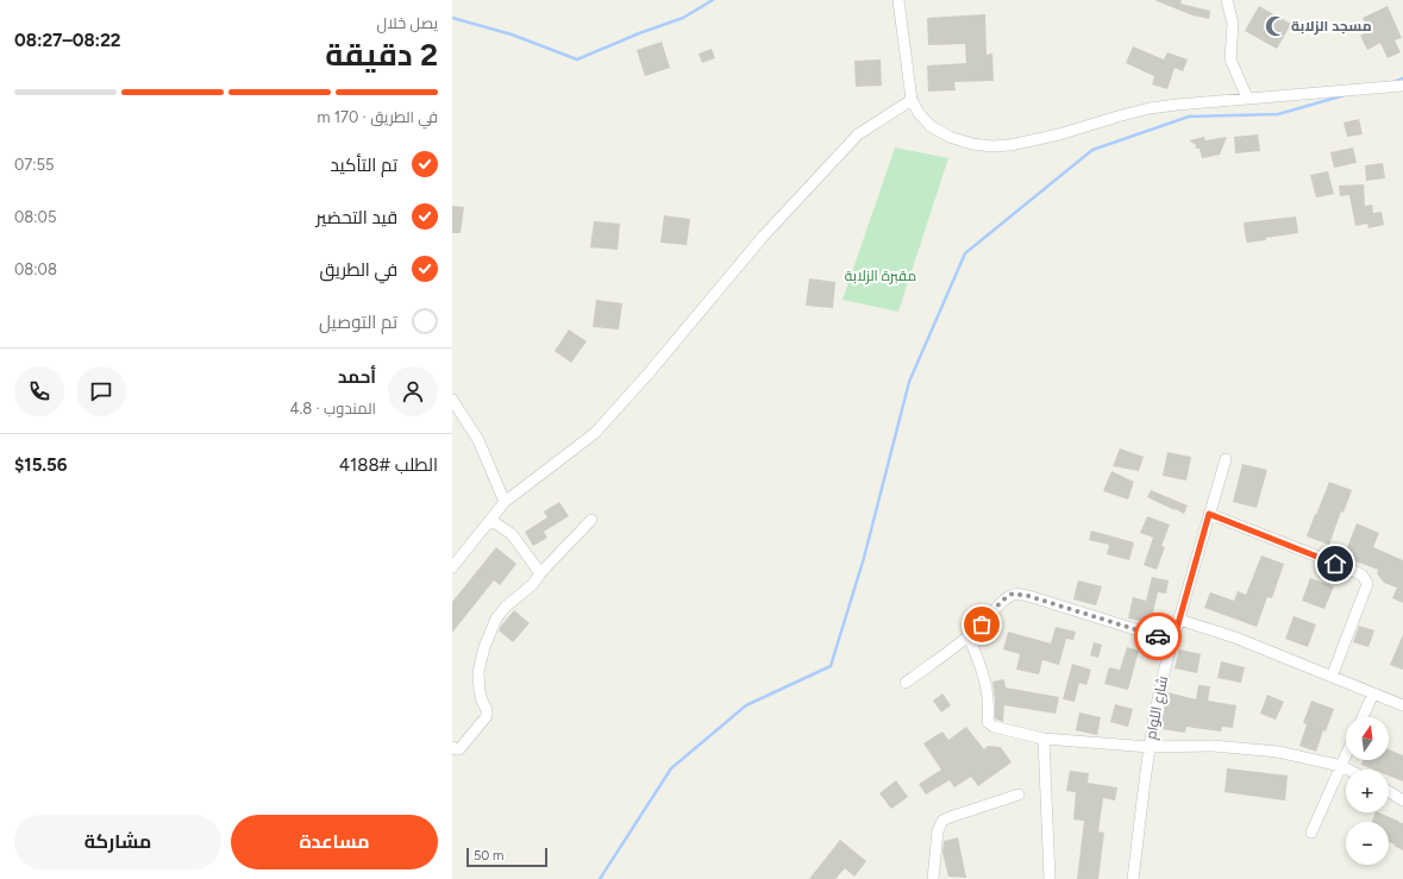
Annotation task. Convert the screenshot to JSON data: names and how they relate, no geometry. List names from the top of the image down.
{
  "streets": {
    "street": ["شارع اللوام"]
  },
  "parks": ["مقبرة الزلابة"],
  "places": {
    "mosque": ["مسجد الزلابة"]
  },
  "scale_bar": "50 m",
  "north": "top",
  "page": {
    "heading": ["2 دقيقة", "يصل خلال", "08:22–08:27"],
    "panel": [
      "أحمد",
      "المندوب · 4.8",
      "الطلب #4188",
      "$15.56"
    ],
    "bar": "في الطريق · 170 m",
    "list": [
      ["تم التأكيد", "07:55"],
      ["قيد التحضير", "08:05"],
      ["في الطريق", "08:08"],
      "تم التوصيل"
    ],
    "map_buttons": ["+", "−"],
    "buttons": ["مساعدة", "مشاركة"],
    "scale": "50 m"
  }
}
